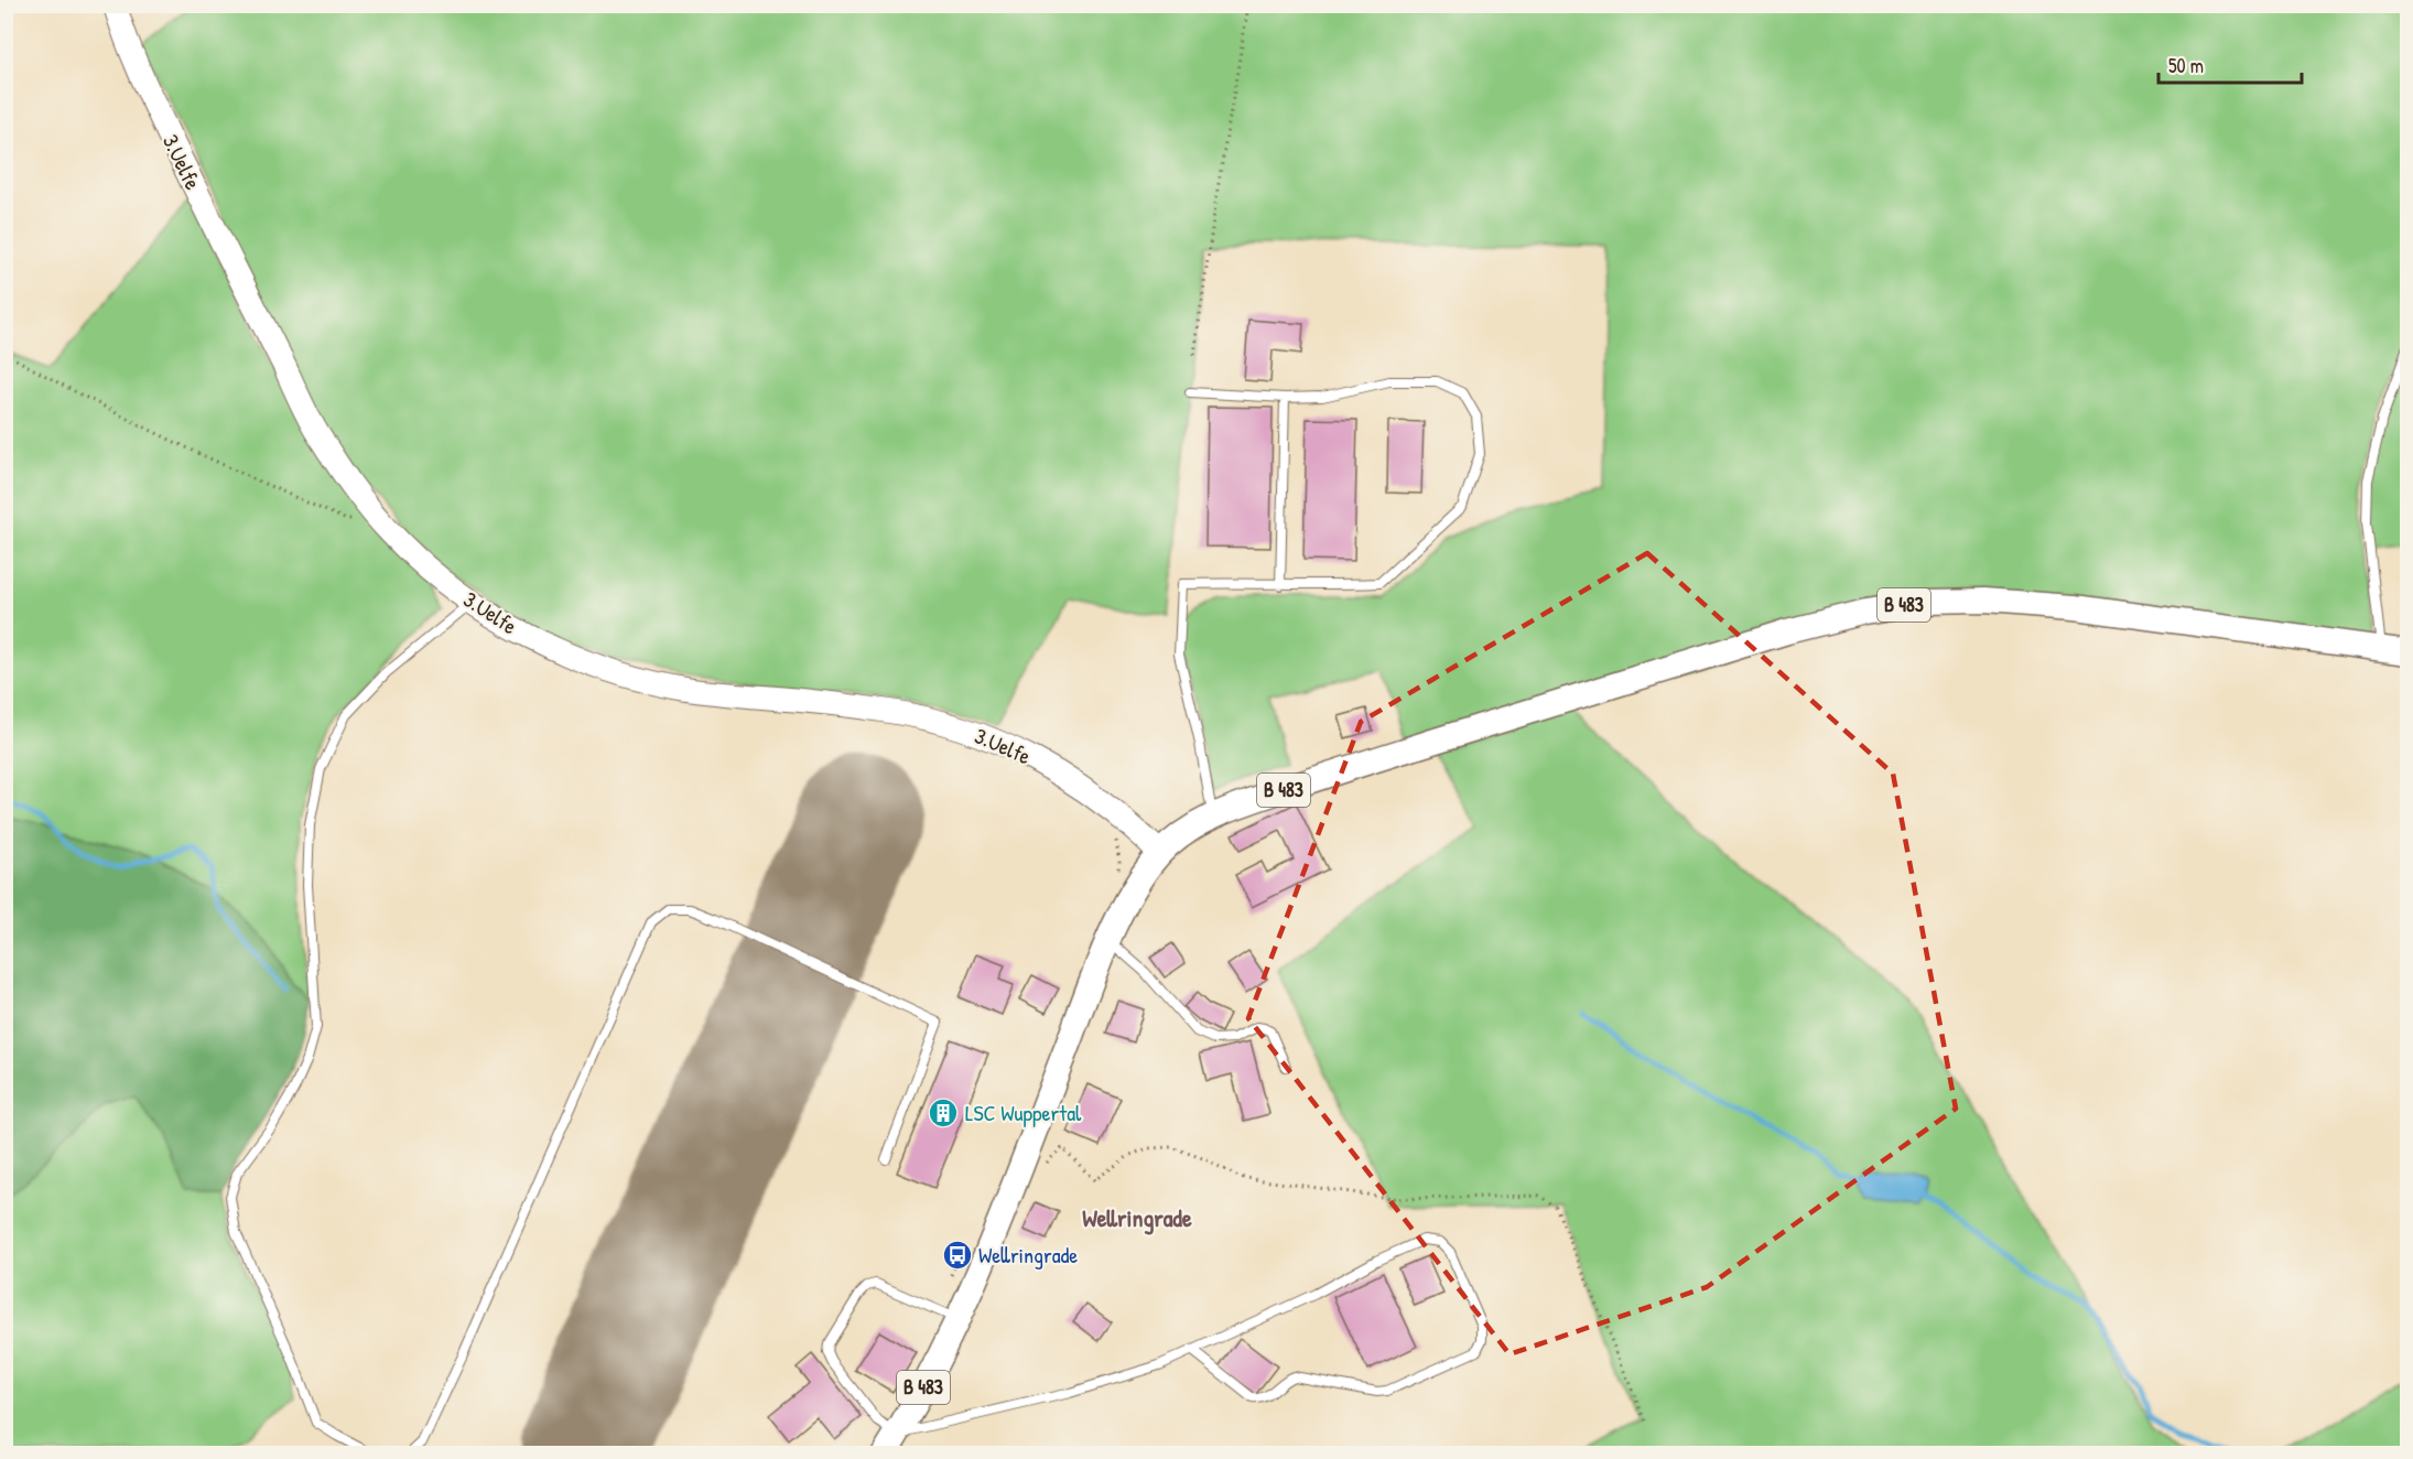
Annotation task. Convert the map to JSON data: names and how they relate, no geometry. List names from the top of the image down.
{
  "streets": {
    "main road": ["B 483"],
    "street": ["3.Uelfe"]
  },
  "crossings": [
    ["3.Uelfe", "B 483"]
  ],
  "districts": ["Wellringrade"],
  "places": {
    "building": ["LSC Wuppertal"],
    "bus stop": ["Wellringrade"]
  },
  "scale_bar": "50 m"
}
